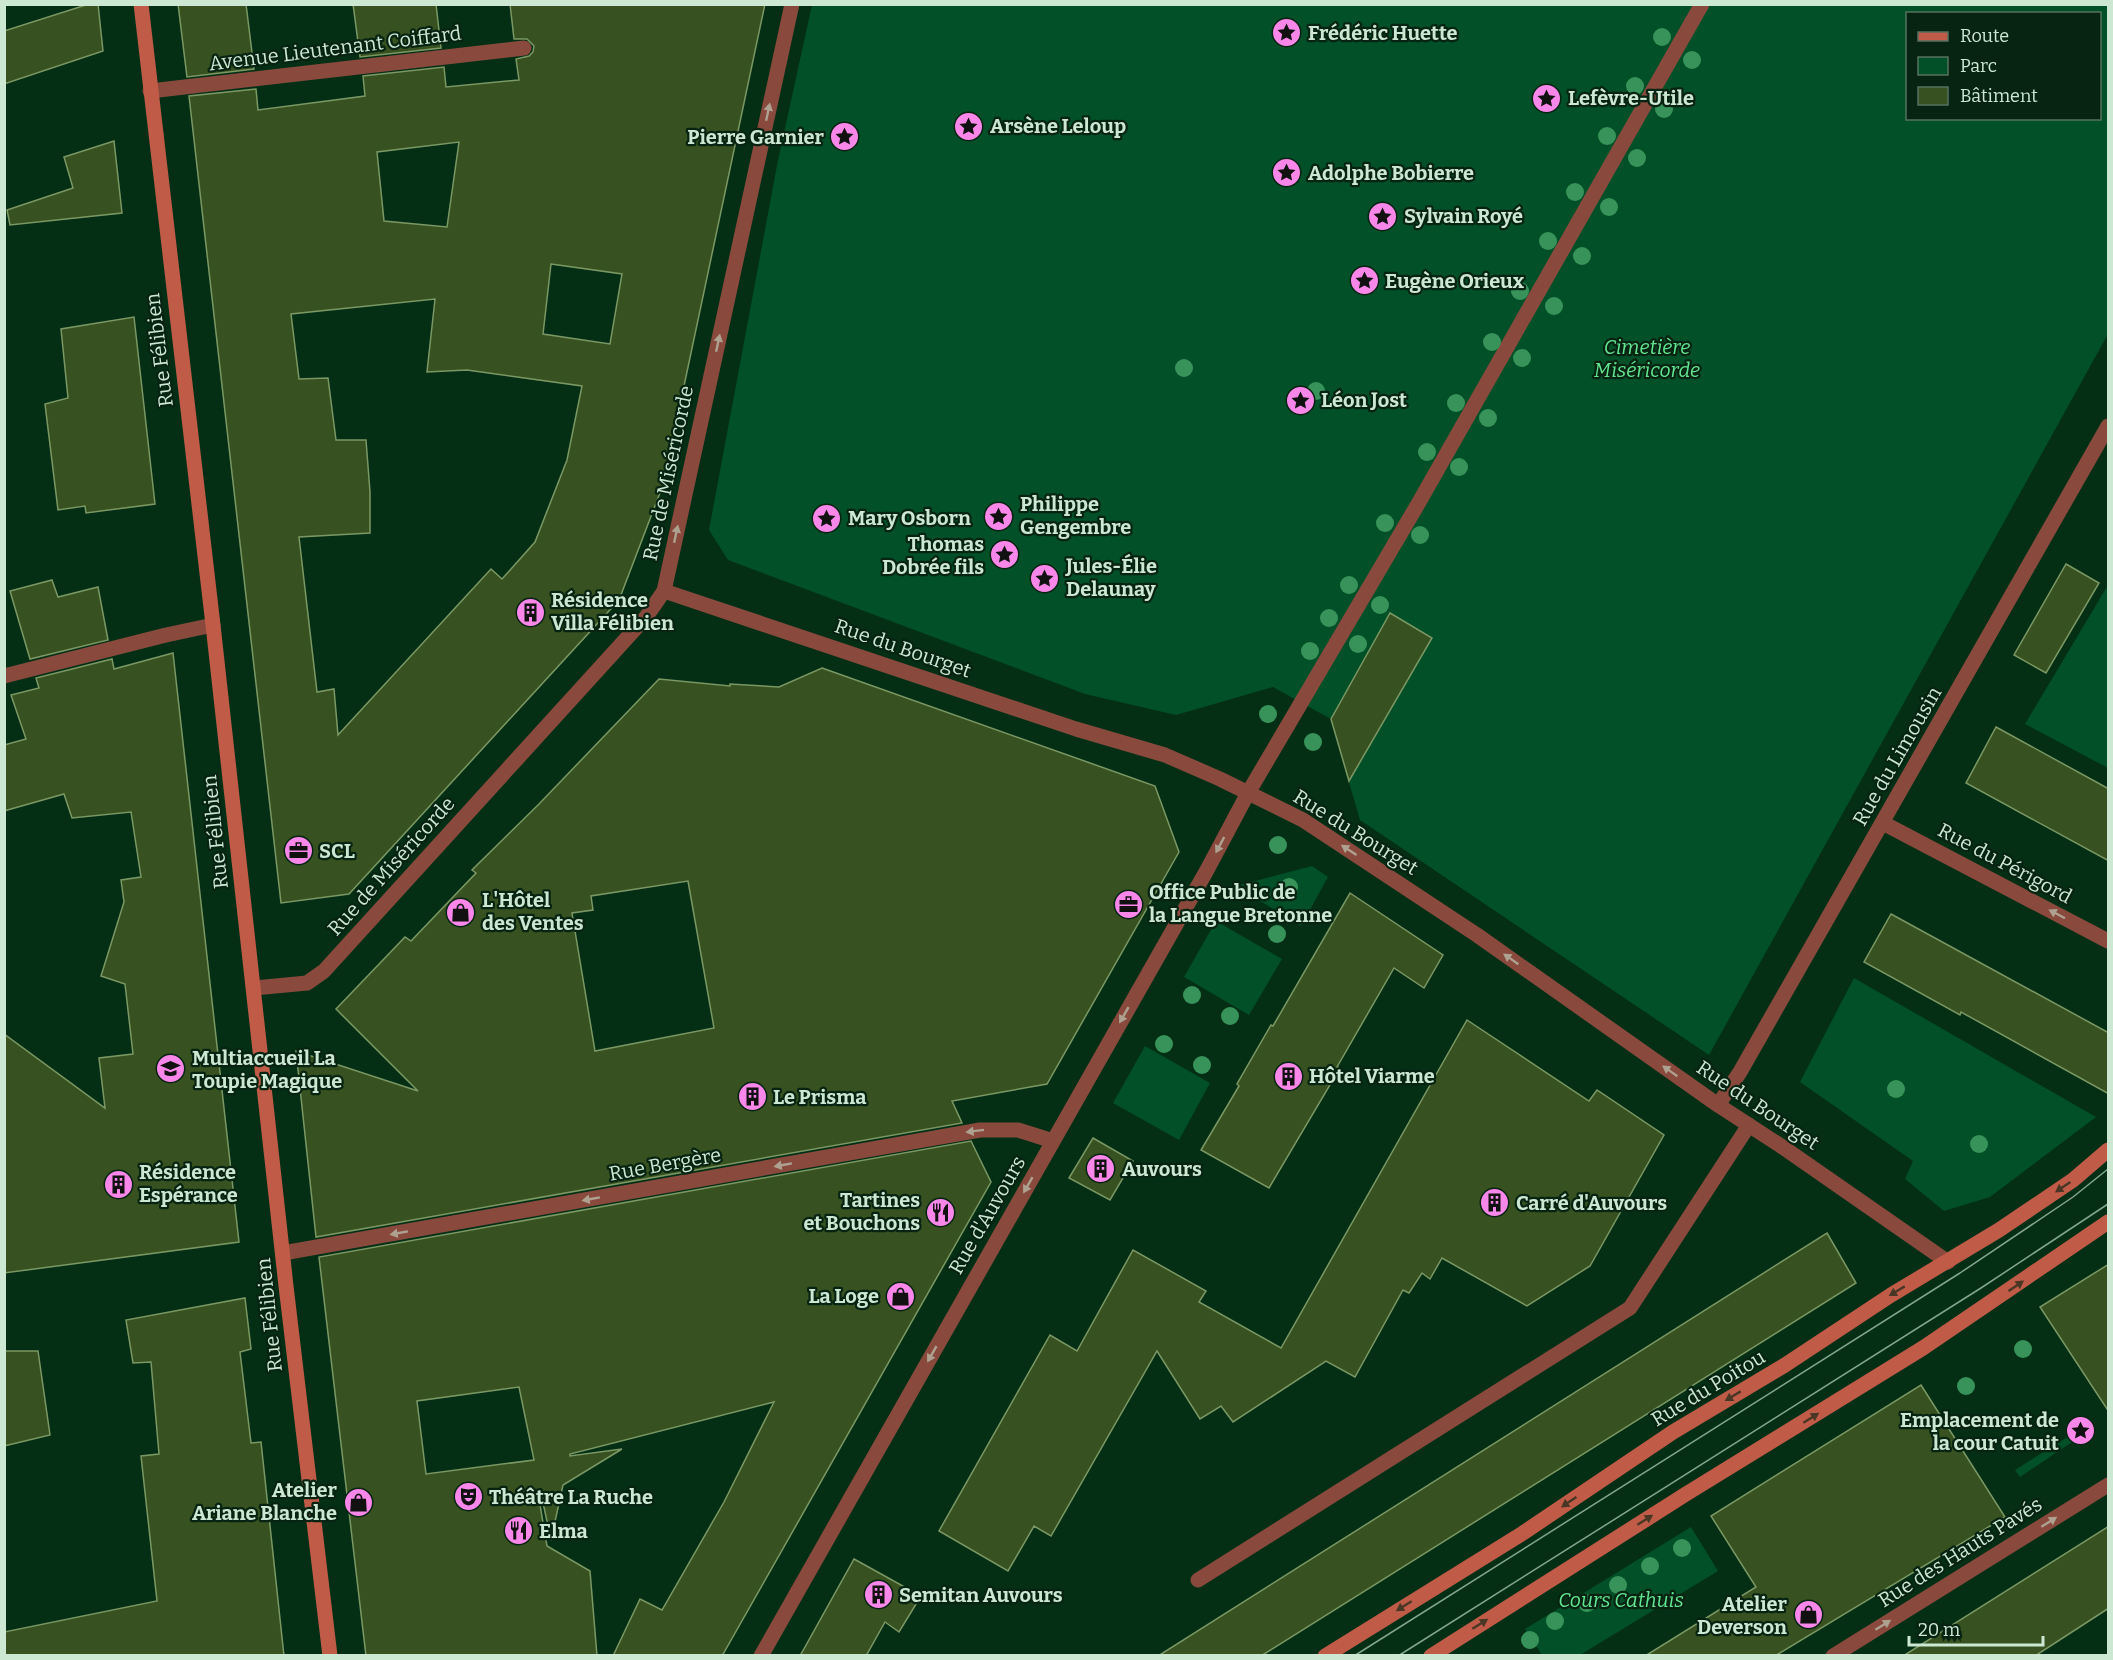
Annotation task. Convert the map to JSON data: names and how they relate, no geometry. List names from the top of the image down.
{
  "streets": {
    "street": [
      "Avenue Lieutenant Coiffard",
      "Rue Félibien",
      "Rue de Miséricorde",
      "Rue du Bourget",
      "Rue du Limousin",
      "Rue du Périgord",
      "Rue Bergère",
      "Rue d'Auvours",
      "Rue du Poitou",
      "Rue des Hauts Pavés"
    ]
  },
  "crossings": [
    ["Avenue Lieutenant Coiffard", "Rue Félibien"],
    ["Rue Félibien", "Rue de Miséricorde"],
    ["Rue Félibien", "Rue Bergère"],
    ["Rue de Miséricorde", "Rue du Bourget"],
    ["Rue du Bourget", "Rue du Limousin"],
    ["Rue du Bourget", "Rue d'Auvours"],
    ["Rue du Bourget", "Rue du Poitou"],
    ["Rue du Limousin", "Rue du Périgord"],
    ["Rue Bergère", "Rue d'Auvours"]
  ],
  "one_way": [
    "Rue de Miséricorde",
    "Rue du Bourget",
    "Rue du Périgord",
    "Rue Bergère",
    "Rue d'Auvours",
    "Rue des Hauts Pavés"
  ],
  "parks": ["Cimetière Miséricorde", "Cours Cathuis"],
  "places": {
    "place": [
      "Frédéric Huette",
      "Lefèvre-Utile",
      "Arsène Leloup",
      "Pierre Garnier",
      "Adolphe Bobierre",
      "Sylvain Royé",
      "Eugène Orieux",
      "Léon Jost",
      "Philippe Gengembre",
      "Mary Osborn",
      "Thomas Dobrée fils",
      "Jules-Élie Delaunay",
      "Emplacement de la cour Catuit"
    ],
    "building": [
      "Résidence Villa Félibien",
      "Hôtel Viarme",
      "Le Prisma",
      "Auvours",
      "Résidence Espérance",
      "Carré d'Auvours",
      "Semitan Auvours"
    ],
    "office": ["SCL", "Office Public de la Langue Bretonne"],
    "shop": [
      "L'Hôtel des Ventes",
      "La Loge",
      "Atelier Ariane Blanche",
      "Atelier Deverson"
    ],
    "school or university": ["Multiaccueil La Toupie Magique"],
    "restaurant": ["Tartines et Bouchons", "Elma"],
    "theatre": ["Théâtre La Ruche"]
  },
  "legend": ["Route", "Parc", "Bâtiment"],
  "scale_bar": "20 m"
}
